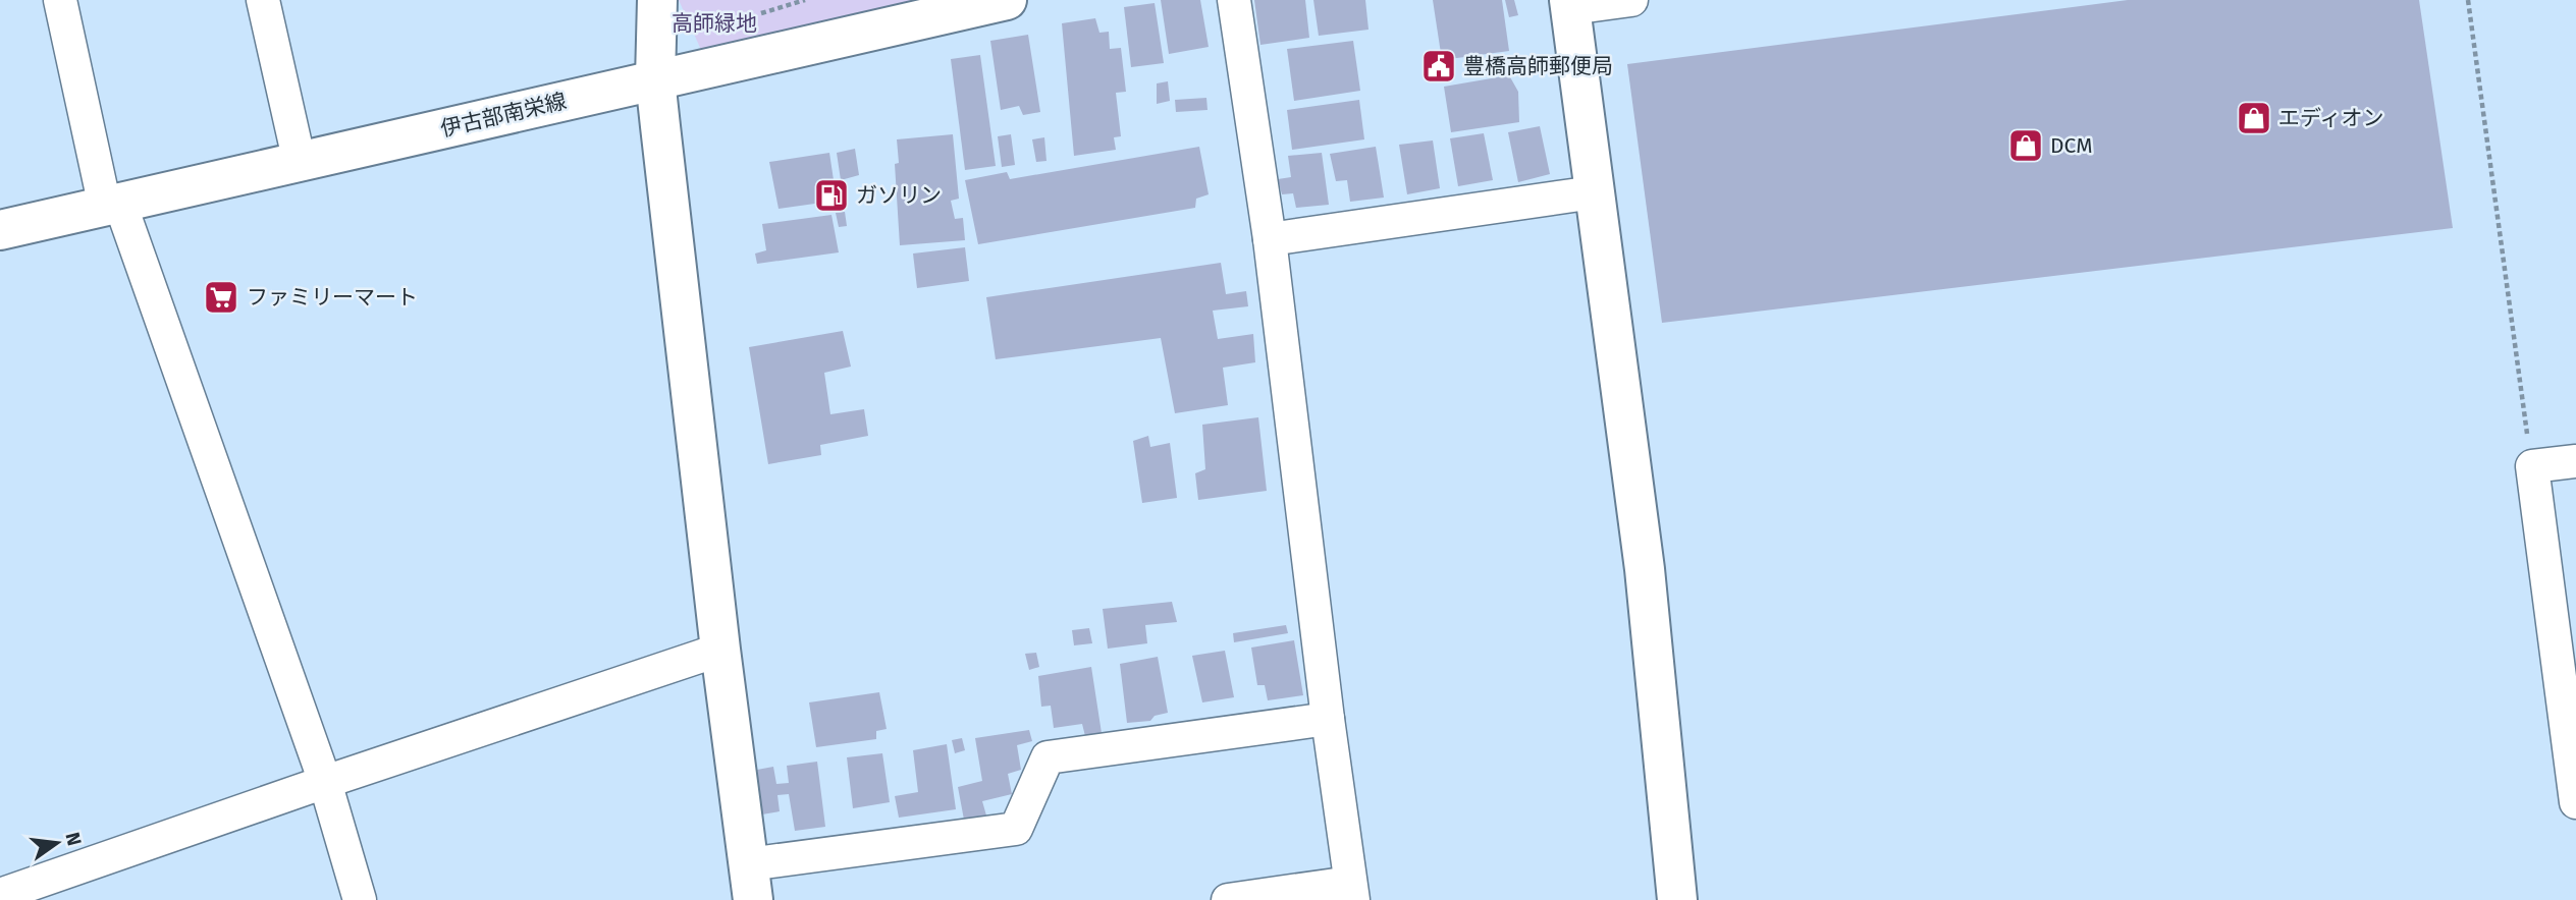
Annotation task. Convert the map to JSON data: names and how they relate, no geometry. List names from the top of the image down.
{
  "streets": {
    "street": ["伊古部南栄線"]
  },
  "parks": ["高師緑地"],
  "places": {
    "public building": ["豊橋高師郵便局"],
    "shop": ["エディオン", "DCM"],
    "fuel station": ["ガソリン"],
    "supermarket": ["ファミリーマート"]
  },
  "north": "right"
}
